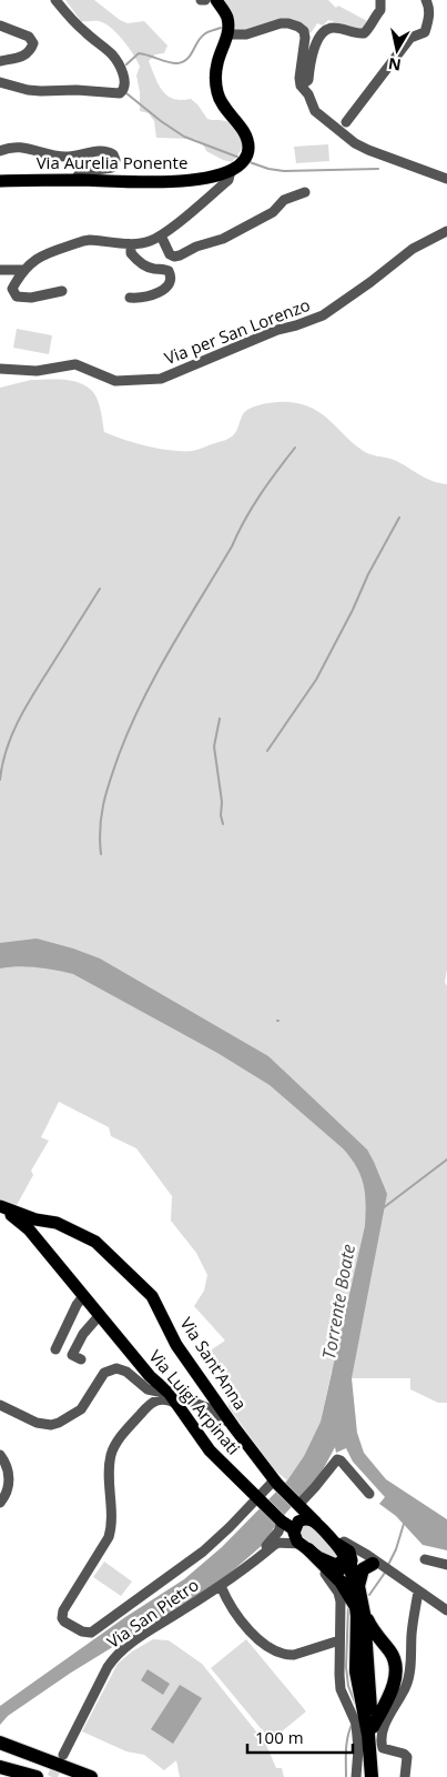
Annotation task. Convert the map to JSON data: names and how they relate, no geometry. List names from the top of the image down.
{
  "streets": {
    "main road": ["Via Aurelia Ponente", "Via Sant'Anna", "Via Luigi Arpinati"],
    "street": ["Via per San Lorenzo", "Via San Pietro"]
  },
  "crossings": [
    ["Via Sant'Anna", "Via Luigi Arpinati"]
  ],
  "water": ["Torrente Boate"],
  "scale_bar": "100 m",
  "north": "bottom"
}
